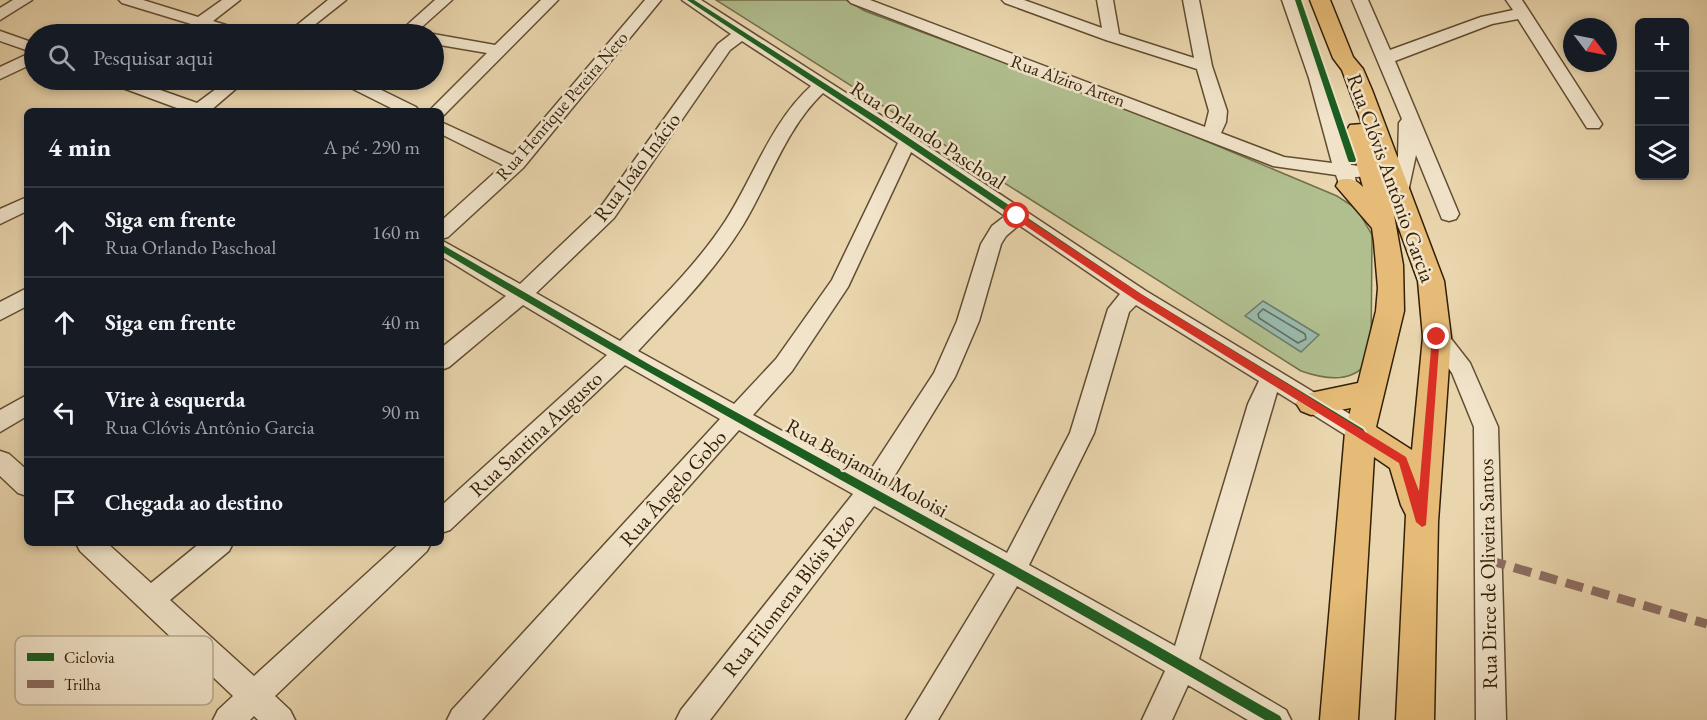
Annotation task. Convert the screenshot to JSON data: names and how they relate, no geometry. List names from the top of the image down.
{
  "streets": {
    "main road": ["Rua Clóvis Antônio Garcia"],
    "street": [
      "Rua Alziro Arten",
      "Rua Henrique Pereira Neto",
      "Rua Orlando Paschoal",
      "Rua João Inácio",
      "Rua Santina Augusto",
      "Rua Benjamin Moloisi",
      "Rua Ângelo Gobo",
      "Rua Dirce de Oliveira Santos",
      "Rua Filomena Blóis Rizo"
    ]
  },
  "crossings": [
    ["Rua Alziro Arten", "Rua Clóvis Antônio Garcia"],
    ["Rua Orlando Paschoal", "Rua João Inácio"],
    ["Rua Orlando Paschoal", "Rua Clóvis Antônio Garcia"],
    ["Rua Orlando Paschoal", "Rua Santina Augusto"],
    ["Rua Orlando Paschoal", "Rua Ângelo Gobo"],
    ["Rua Orlando Paschoal", "Rua Filomena Blóis Rizo"],
    ["Rua João Inácio", "Rua Benjamin Moloisi"],
    ["Rua Clóvis Antônio Garcia", "Rua Dirce de Oliveira Santos"],
    ["Rua Santina Augusto", "Rua Benjamin Moloisi"],
    ["Rua Benjamin Moloisi", "Rua Ângelo Gobo"],
    ["Rua Benjamin Moloisi", "Rua Filomena Blóis Rizo"]
  ],
  "legend": ["Ciclovia", "Trilha"],
  "north": "bottom right",
  "page": {
    "map_buttons": ["+", "−"],
    "search": "Pesquisar aqui",
    "heading": ["4 min", "A pé · 290 m"],
    "list": [
      ["Siga em frente", "Rua Orlando Paschoal", "160 m"],
      ["Siga em frente", "40 m"],
      ["Vire à esquerda", "Rua Clóvis Antônio Garcia", "90 m"],
      "Chegada ao destino"
    ]
  }
}
